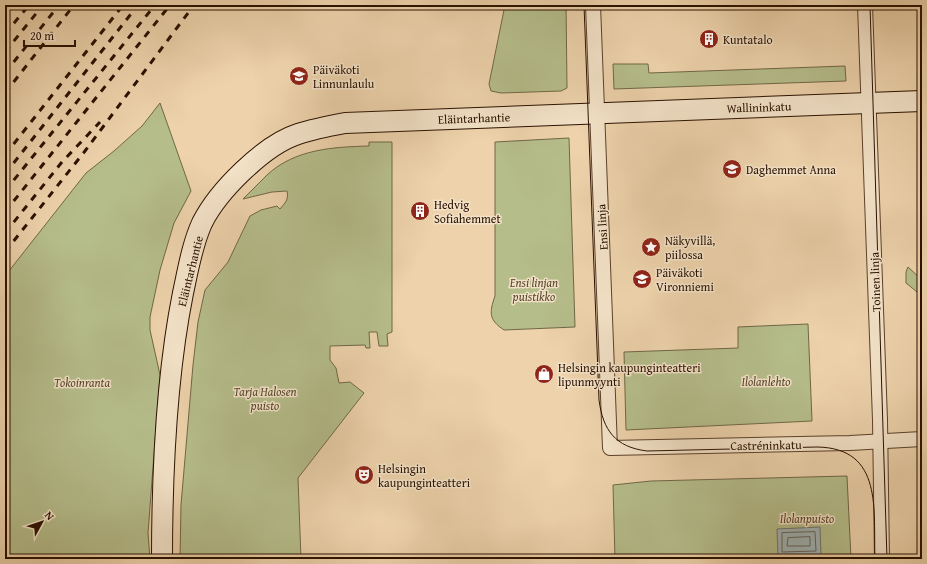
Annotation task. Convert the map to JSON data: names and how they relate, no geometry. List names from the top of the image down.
{
  "streets": {
    "main road": ["Wallininkatu", "Eläintarhantie"],
    "street": ["Ensi linja", "Toinen linja", "Castréninkatu"]
  },
  "crossings": [
    ["Wallininkatu", "Eläintarhantie"],
    ["Wallininkatu", "Ensi linja"],
    ["Wallininkatu", "Toinen linja"],
    ["Eläintarhantie", "Ensi linja"],
    ["Ensi linja", "Castréninkatu"],
    ["Toinen linja", "Castréninkatu"]
  ],
  "parks": [
    "Ensi linjan puistikko",
    "Ilolanlehto",
    "Tokoinranta",
    "Tarja Halosen puisto",
    "Ilolanpuisto"
  ],
  "places": {
    "building": ["Kuntatalo", "Hedvig Sofiahemmet"],
    "school or university": ["Päiväkoti Linnunlaulu", "Daghemmet Anna", "Päiväkoti Vironniemi"],
    "place": ["Näkyvillä, piilossa"],
    "shop": ["Helsingin kaupunginteatteri lipunmyynti"],
    "theatre": ["Helsingin kaupunginteatteri"]
  },
  "scale_bar": "20 m",
  "north": "top right"
}
